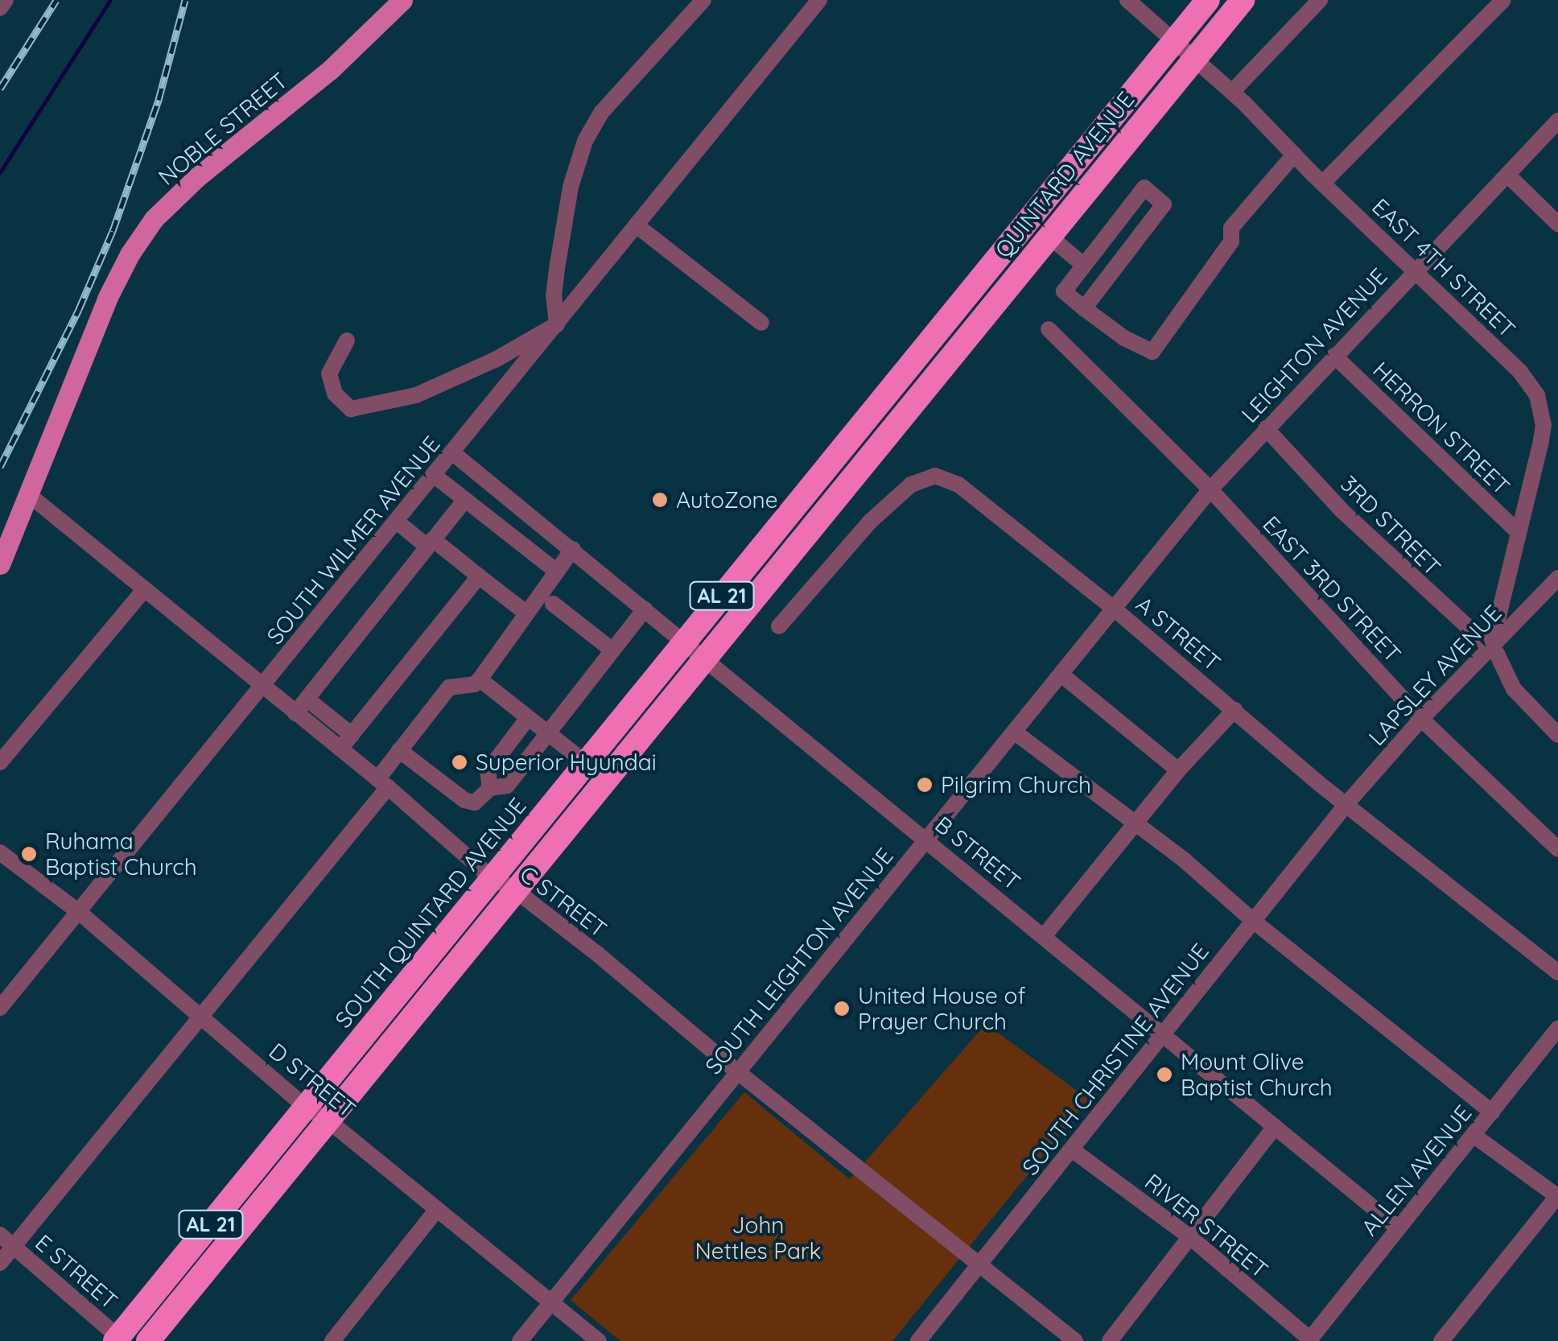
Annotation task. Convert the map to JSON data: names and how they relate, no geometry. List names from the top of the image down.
{
  "streets": {
    "highway": ["QUINTARD AVENUE", "AL 21", "SOUTH QUINTARD AVENUE"],
    "main road": ["NOBLE STREET"],
    "street": [
      "EAST 4TH STREET",
      "LEIGHTON AVENUE",
      "HERRON STREET",
      "3RD STREET",
      "SOUTH WILMER AVENUE",
      "EAST 3RD STREET",
      "A STREET",
      "LAPSLEY AVENUE",
      "B STREET",
      "C STREET",
      "SOUTH LEIGHTON AVENUE",
      "SOUTH CHRISTINE AVENUE",
      "D STREET",
      "ALLEN AVENUE",
      "RIVER STREET",
      "E STREET"
    ]
  },
  "crossings": [
    ["NOBLE STREET", "C STREET"],
    ["QUINTARD AVENUE", "EAST 4TH STREET"],
    ["QUINTARD AVENUE", "AL 21"],
    ["QUINTARD AVENUE", "B STREET"],
    ["QUINTARD AVENUE", "SOUTH QUINTARD AVENUE"],
    ["EAST 4TH STREET", "LEIGHTON AVENUE"],
    ["EAST 4TH STREET", "HERRON STREET"],
    ["EAST 4TH STREET", "3RD STREET"],
    ["EAST 4TH STREET", "LAPSLEY AVENUE"],
    ["LEIGHTON AVENUE", "HERRON STREET"],
    ["LEIGHTON AVENUE", "3RD STREET"],
    ["LEIGHTON AVENUE", "EAST 3RD STREET"],
    ["LEIGHTON AVENUE", "A STREET"],
    ["LEIGHTON AVENUE", "SOUTH LEIGHTON AVENUE"],
    ["3RD STREET", "LAPSLEY AVENUE"],
    ["SOUTH WILMER AVENUE", "B STREET"],
    ["SOUTH WILMER AVENUE", "C STREET"],
    ["SOUTH WILMER AVENUE", "D STREET"],
    ["EAST 3RD STREET", "LAPSLEY AVENUE"],
    ["AL 21", "B STREET"],
    ["AL 21", "C STREET"],
    ["AL 21", "D STREET"],
    ["A STREET", "LAPSLEY AVENUE"],
    ["A STREET", "SOUTH LEIGHTON AVENUE"],
    ["A STREET", "SOUTH CHRISTINE AVENUE"],
    ["LAPSLEY AVENUE", "SOUTH CHRISTINE AVENUE"],
    ["B STREET", "SOUTH QUINTARD AVENUE"],
    ["B STREET", "SOUTH LEIGHTON AVENUE"],
    ["B STREET", "SOUTH CHRISTINE AVENUE"],
    ["B STREET", "ALLEN AVENUE"],
    ["C STREET", "SOUTH QUINTARD AVENUE"],
    ["C STREET", "SOUTH LEIGHTON AVENUE"],
    ["C STREET", "SOUTH CHRISTINE AVENUE"],
    ["SOUTH QUINTARD AVENUE", "D STREET"],
    ["SOUTH QUINTARD AVENUE", "E STREET"],
    ["SOUTH LEIGHTON AVENUE", "D STREET"],
    ["SOUTH CHRISTINE AVENUE", "RIVER STREET"],
    ["ALLEN AVENUE", "RIVER STREET"]
  ],
  "parks": ["John Nettles Park"],
  "places": [
    "AutoZone",
    "Superior Hyundai",
    "Pilgrim Church",
    "Ruhama Baptist Church",
    "United House of Prayer Church",
    "Mount Olive Baptist Church"
  ]
}
